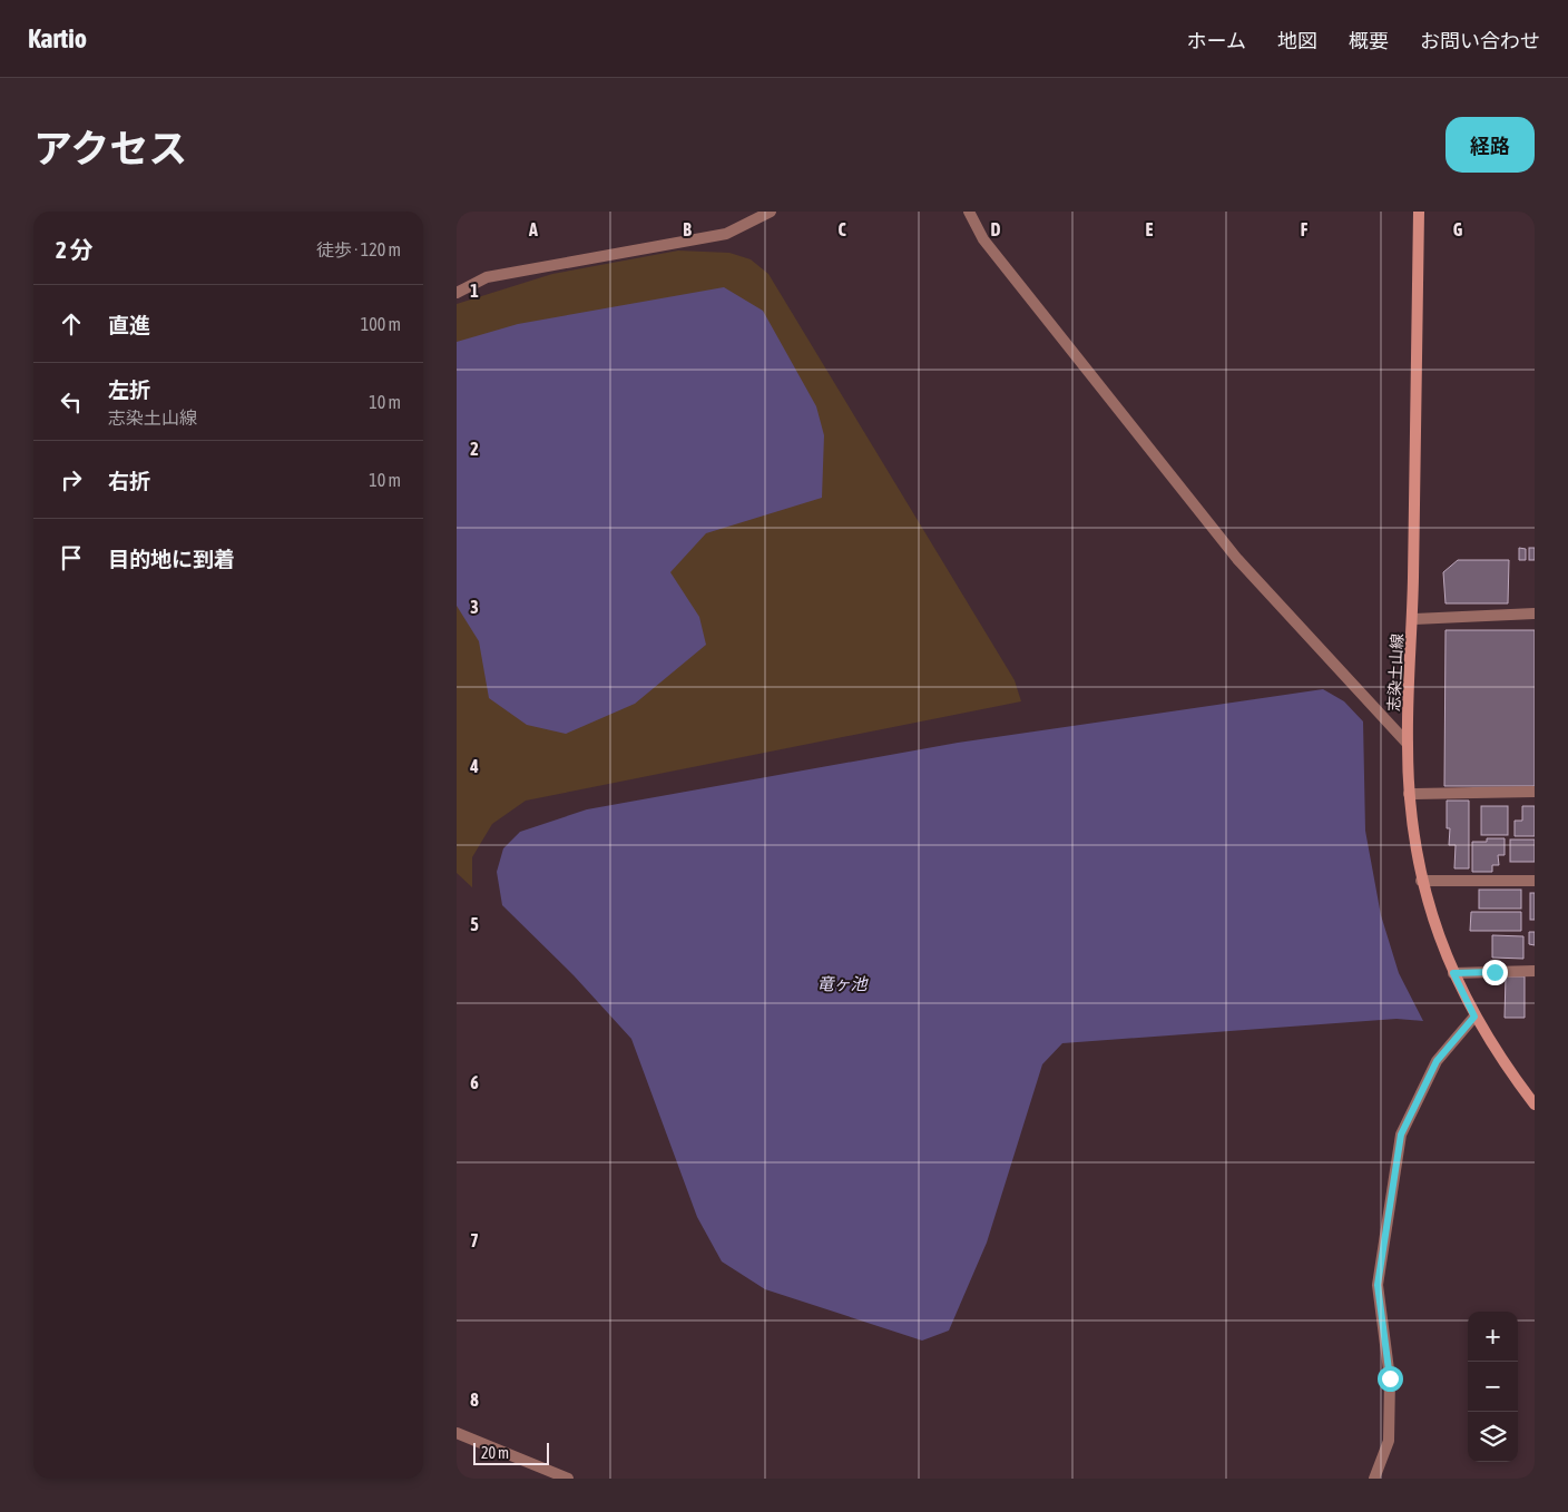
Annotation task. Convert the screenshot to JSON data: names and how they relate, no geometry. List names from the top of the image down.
{
  "streets": {
    "main road": ["志染土山線"]
  },
  "water": ["竜ヶ池"],
  "scale_bar": "20 m",
  "page": {
    "header": "Kartio",
    "nav": [
      "ホーム",
      "地図",
      "概要",
      "お問い合わせ"
    ],
    "title": "アクセス",
    "buttons": "経路",
    "heading": ["2 分", "徒歩 · 120 m"],
    "list": [
      ["直進", "100 m"],
      ["左折", "志染土山線", "10 m"],
      ["右折", "10 m"],
      "目的地に到着"
    ],
    "map_buttons": ["+", "−"],
    "scale": "20 m"
  },
  "grid": {
    "columns": [
      "A",
      "B",
      "C",
      "D",
      "E",
      "F",
      "G"
    ],
    "rows": [
      "1",
      "2",
      "3",
      "4",
      "5",
      "6",
      "7",
      "8"
    ]
  }
}
